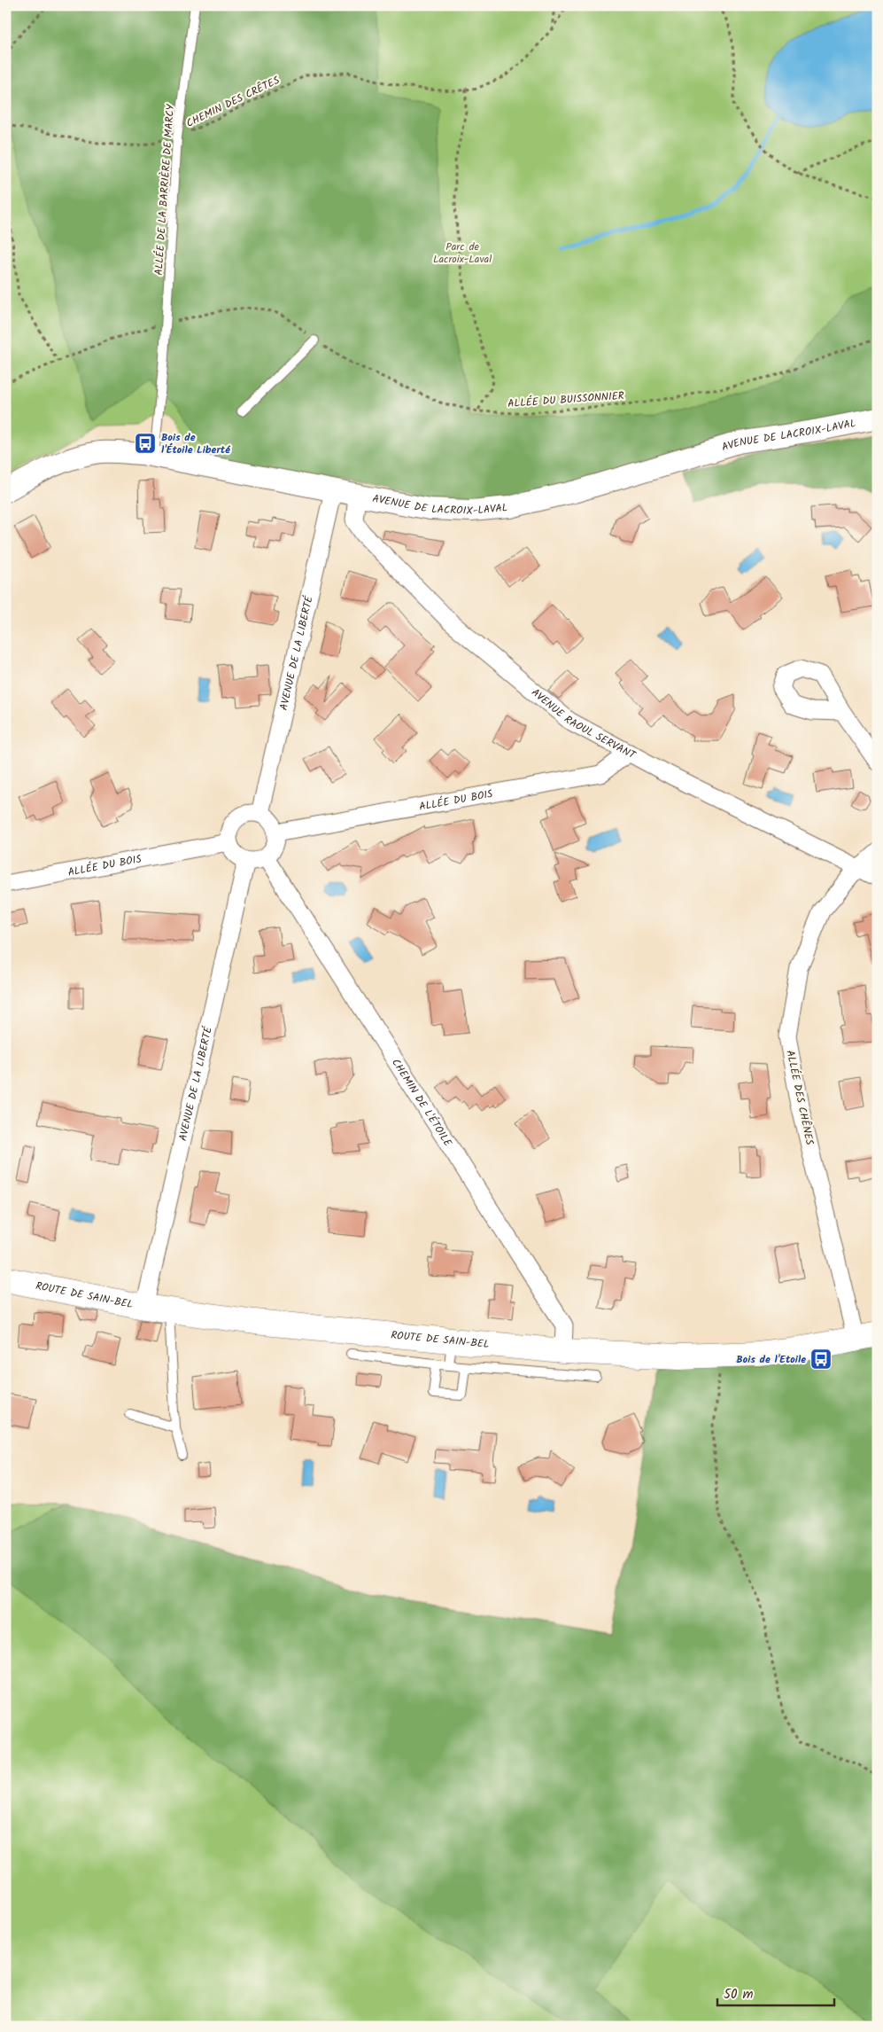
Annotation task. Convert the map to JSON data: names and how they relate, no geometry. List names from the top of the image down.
{
  "streets": {
    "main road": ["ROUTE DE SAIN-BEL"],
    "street": [
      "AVENUE DE LACROIX-LAVAL",
      "AVENUE DE LA LIBERTÉ",
      "AVENUE RAOUL SERVANT",
      "ALLÉE DU BOIS",
      "ALLÉE DES CHÊNES",
      "CHEMIN DE L'ÉTOILE"
    ],
    "lane": ["ALLÉE DE LA BARRIÈRE DE MARCY"],
    "path": ["CHEMIN DES CRÊTES", "ALLÉE DU BUISSONNIER"]
  },
  "crossings": [
    ["CHEMIN DES CRÊTES", "ALLÉE DE LA BARRIÈRE DE MARCY"],
    ["ALLÉE DE LA BARRIÈRE DE MARCY", "ALLÉE DU BUISSONNIER"],
    ["ALLÉE DE LA BARRIÈRE DE MARCY", "AVENUE DE LACROIX-LAVAL"],
    ["AVENUE DE LACROIX-LAVAL", "AVENUE DE LA LIBERTÉ"],
    ["AVENUE DE LACROIX-LAVAL", "AVENUE RAOUL SERVANT"],
    ["AVENUE DE LA LIBERTÉ", "ALLÉE DU BOIS"],
    ["AVENUE DE LA LIBERTÉ", "CHEMIN DE L'ÉTOILE"],
    ["AVENUE DE LA LIBERTÉ", "ROUTE DE SAIN-BEL"],
    ["AVENUE RAOUL SERVANT", "ALLÉE DU BOIS"],
    ["AVENUE RAOUL SERVANT", "ALLÉE DES CHÊNES"],
    ["ALLÉE DU BOIS", "CHEMIN DE L'ÉTOILE"],
    ["ALLÉE DES CHÊNES", "ROUTE DE SAIN-BEL"],
    ["CHEMIN DE L'ÉTOILE", "ROUTE DE SAIN-BEL"]
  ],
  "parks": ["Parc de Lacroix-Laval"],
  "places": {
    "bus stop": ["Bois de l'Étoile Liberté", "Bois de l'Etoile"]
  },
  "scale_bar": "50 m"
}
